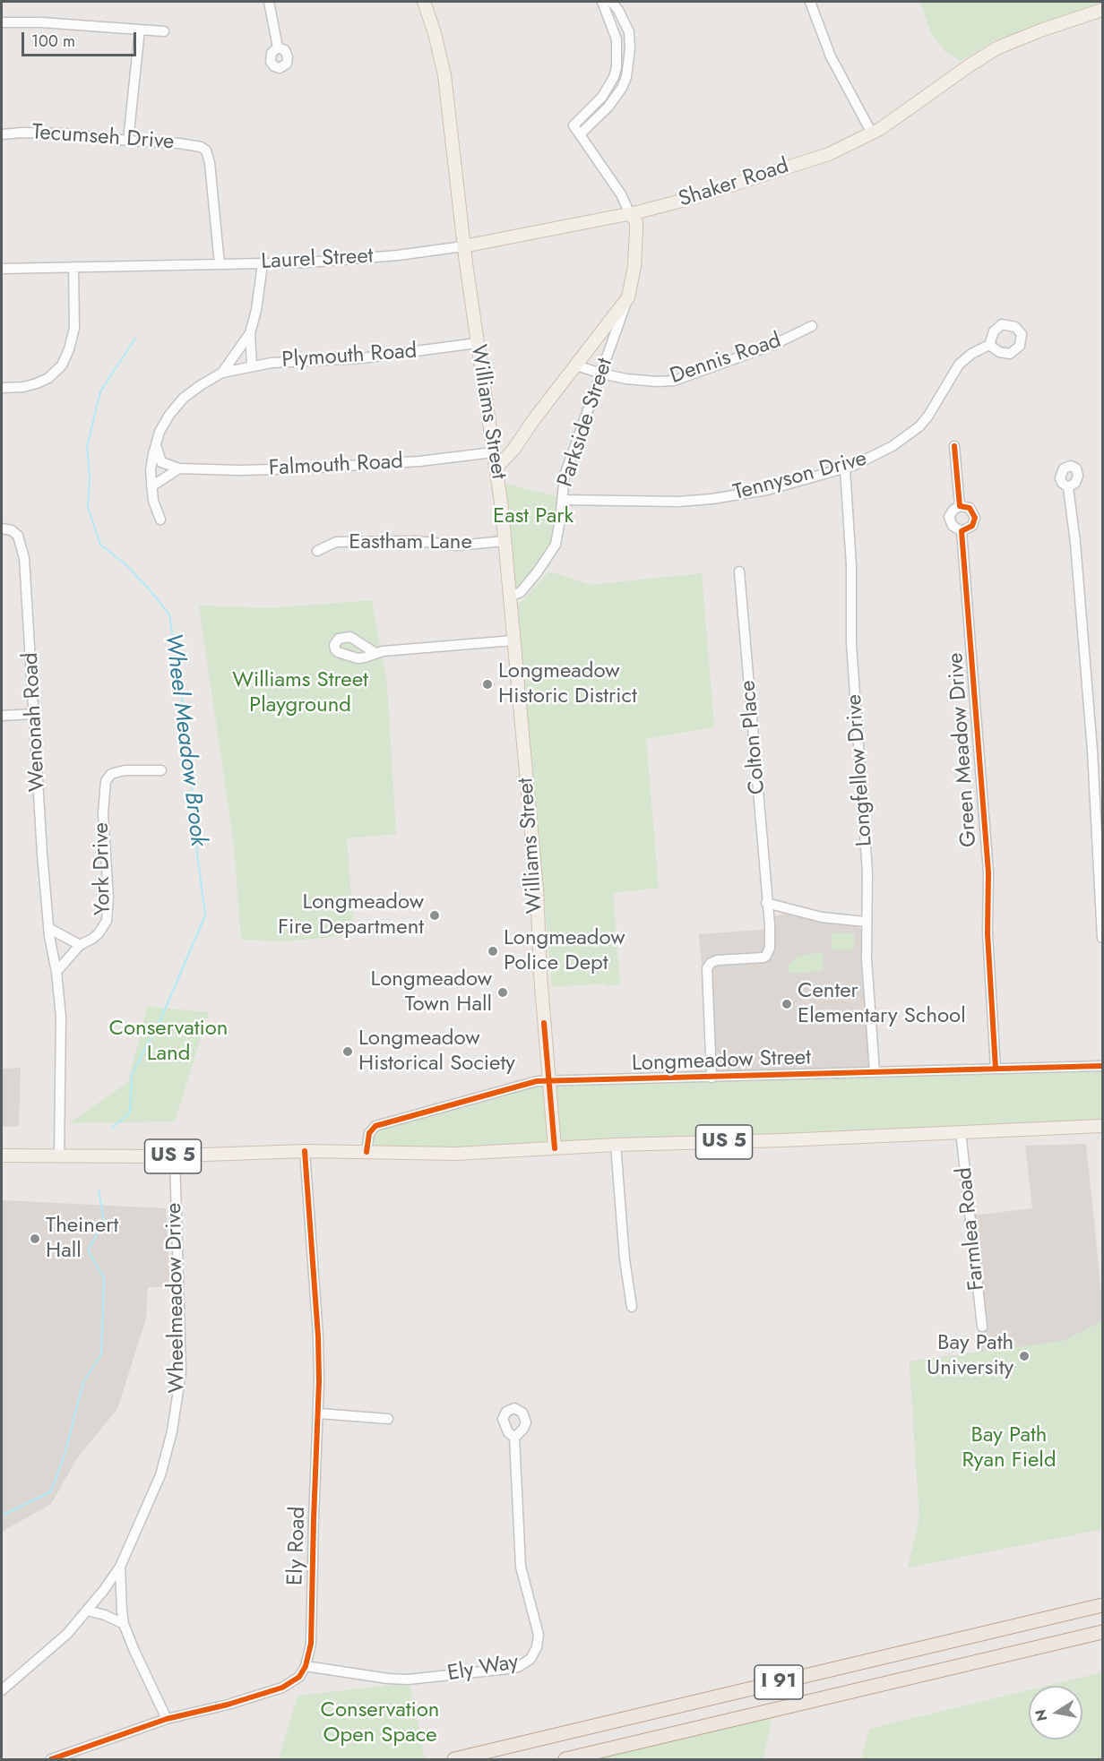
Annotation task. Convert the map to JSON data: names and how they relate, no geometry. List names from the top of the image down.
{
  "streets": {
    "highway": ["I 91"],
    "main road": [
      "Shaker Road",
      "Laurel Street",
      "Williams Street",
      "US 5"
    ],
    "street": [
      "Tecumseh Drive",
      "Plymouth Road",
      "Dennis Road",
      "Parkside Street",
      "Falmouth Road",
      "Tennyson Drive",
      "Eastham Lane",
      "Wenonah Road",
      "Colton Place",
      "Green Meadow Drive",
      "Longfellow Drive",
      "York Drive",
      "Longmeadow Street",
      "Farmlea Road",
      "Wheelmeadow Drive",
      "Ely Road",
      "Ely Way"
    ]
  },
  "crossings": [
    ["Tecumseh Drive", "Laurel Street"],
    ["Shaker Road", "Laurel Street"],
    ["Laurel Street", "Williams Street"],
    ["Plymouth Road", "Williams Street"],
    ["Dennis Road", "Parkside Street"],
    ["Williams Street", "Parkside Street"],
    ["Williams Street", "Falmouth Road"],
    ["Williams Street", "Eastham Lane"],
    ["Williams Street", "Longmeadow Street"],
    ["Williams Street", "US 5"],
    ["Parkside Street", "Tennyson Drive"],
    ["Tennyson Drive", "Longfellow Drive"],
    ["Wenonah Road", "York Drive"],
    ["Colton Place", "Longmeadow Street"],
    ["Green Meadow Drive", "Longmeadow Street"],
    ["Longfellow Drive", "Longmeadow Street"],
    ["Longmeadow Street", "US 5"],
    ["US 5", "Farmlea Road"],
    ["US 5", "Wheelmeadow Drive"],
    ["US 5", "Ely Road"],
    ["Ely Road", "Ely Way"]
  ],
  "water": ["Wheel Meadow Brook"],
  "parks": [
    "East Park",
    "Williams Street Playground",
    "Conservation Land",
    "Bay Path Ryan Field",
    "Conservation Open Space"
  ],
  "places": [
    "Longmeadow Historic District",
    "Longmeadow Fire Department",
    "Longmeadow Police Dept",
    "Longmeadow Town Hall",
    "Center Elementary School",
    "Longmeadow Historical Society",
    "Theinert Hall",
    "Bay Path University"
  ],
  "scale_bar": "100 m",
  "north": "left"
}
